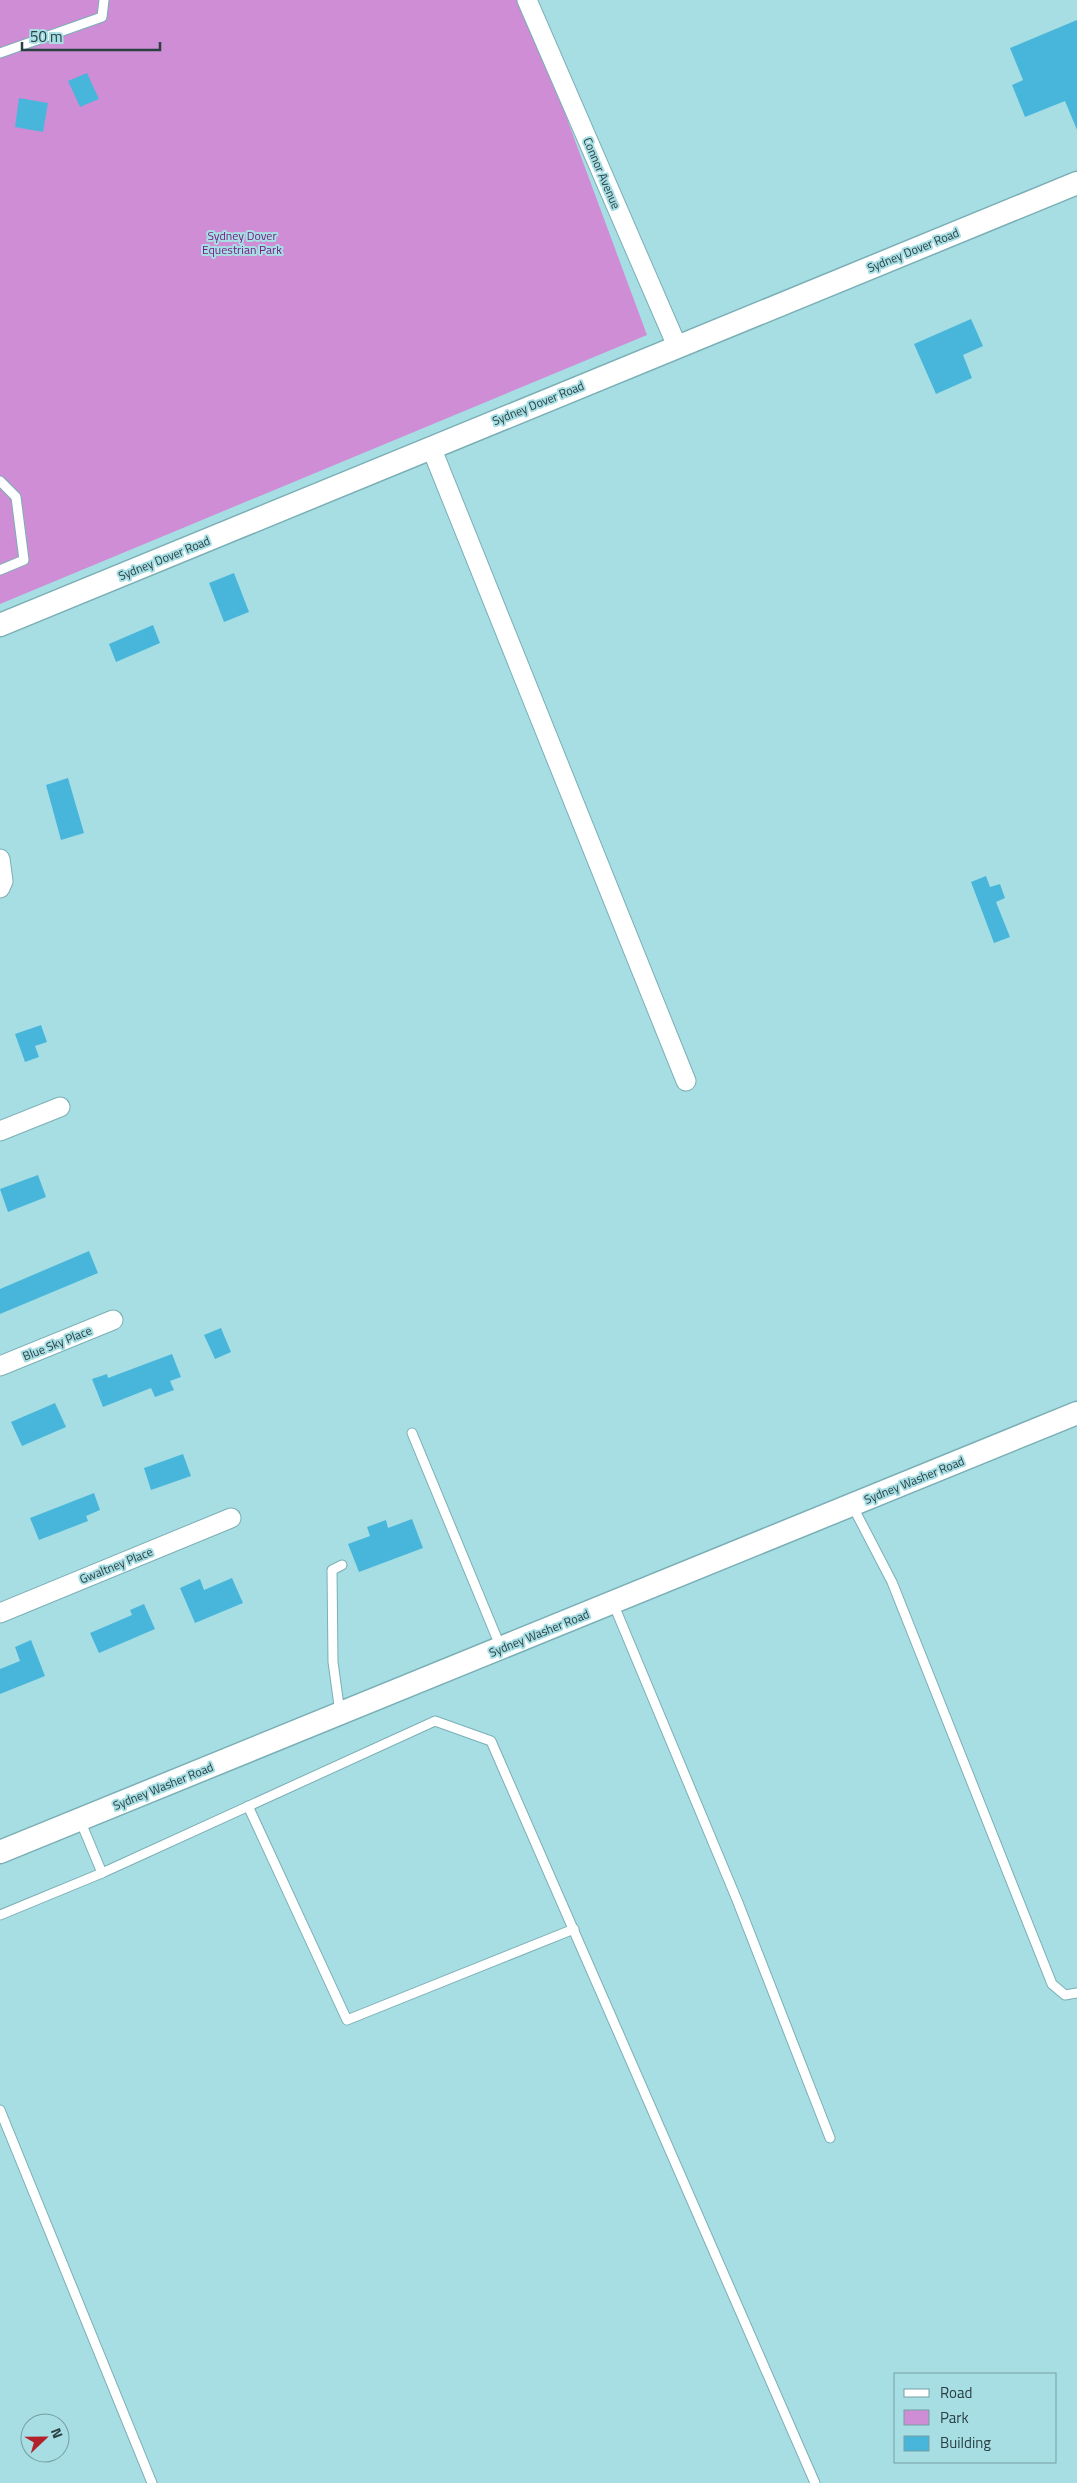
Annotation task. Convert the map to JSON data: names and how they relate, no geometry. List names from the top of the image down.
{
  "streets": {
    "street": [
      "Connor Avenue",
      "Sydney Dover Road",
      "Blue Sky Place",
      "Sydney Washer Road",
      "Gwaltney Place"
    ]
  },
  "crossings": [
    ["Connor Avenue", "Sydney Dover Road"]
  ],
  "parks": ["Sydney Dover Equestrian Park"],
  "legend": ["Road", "Park", "Building"],
  "scale_bar": "50 m",
  "north": "right"
}
